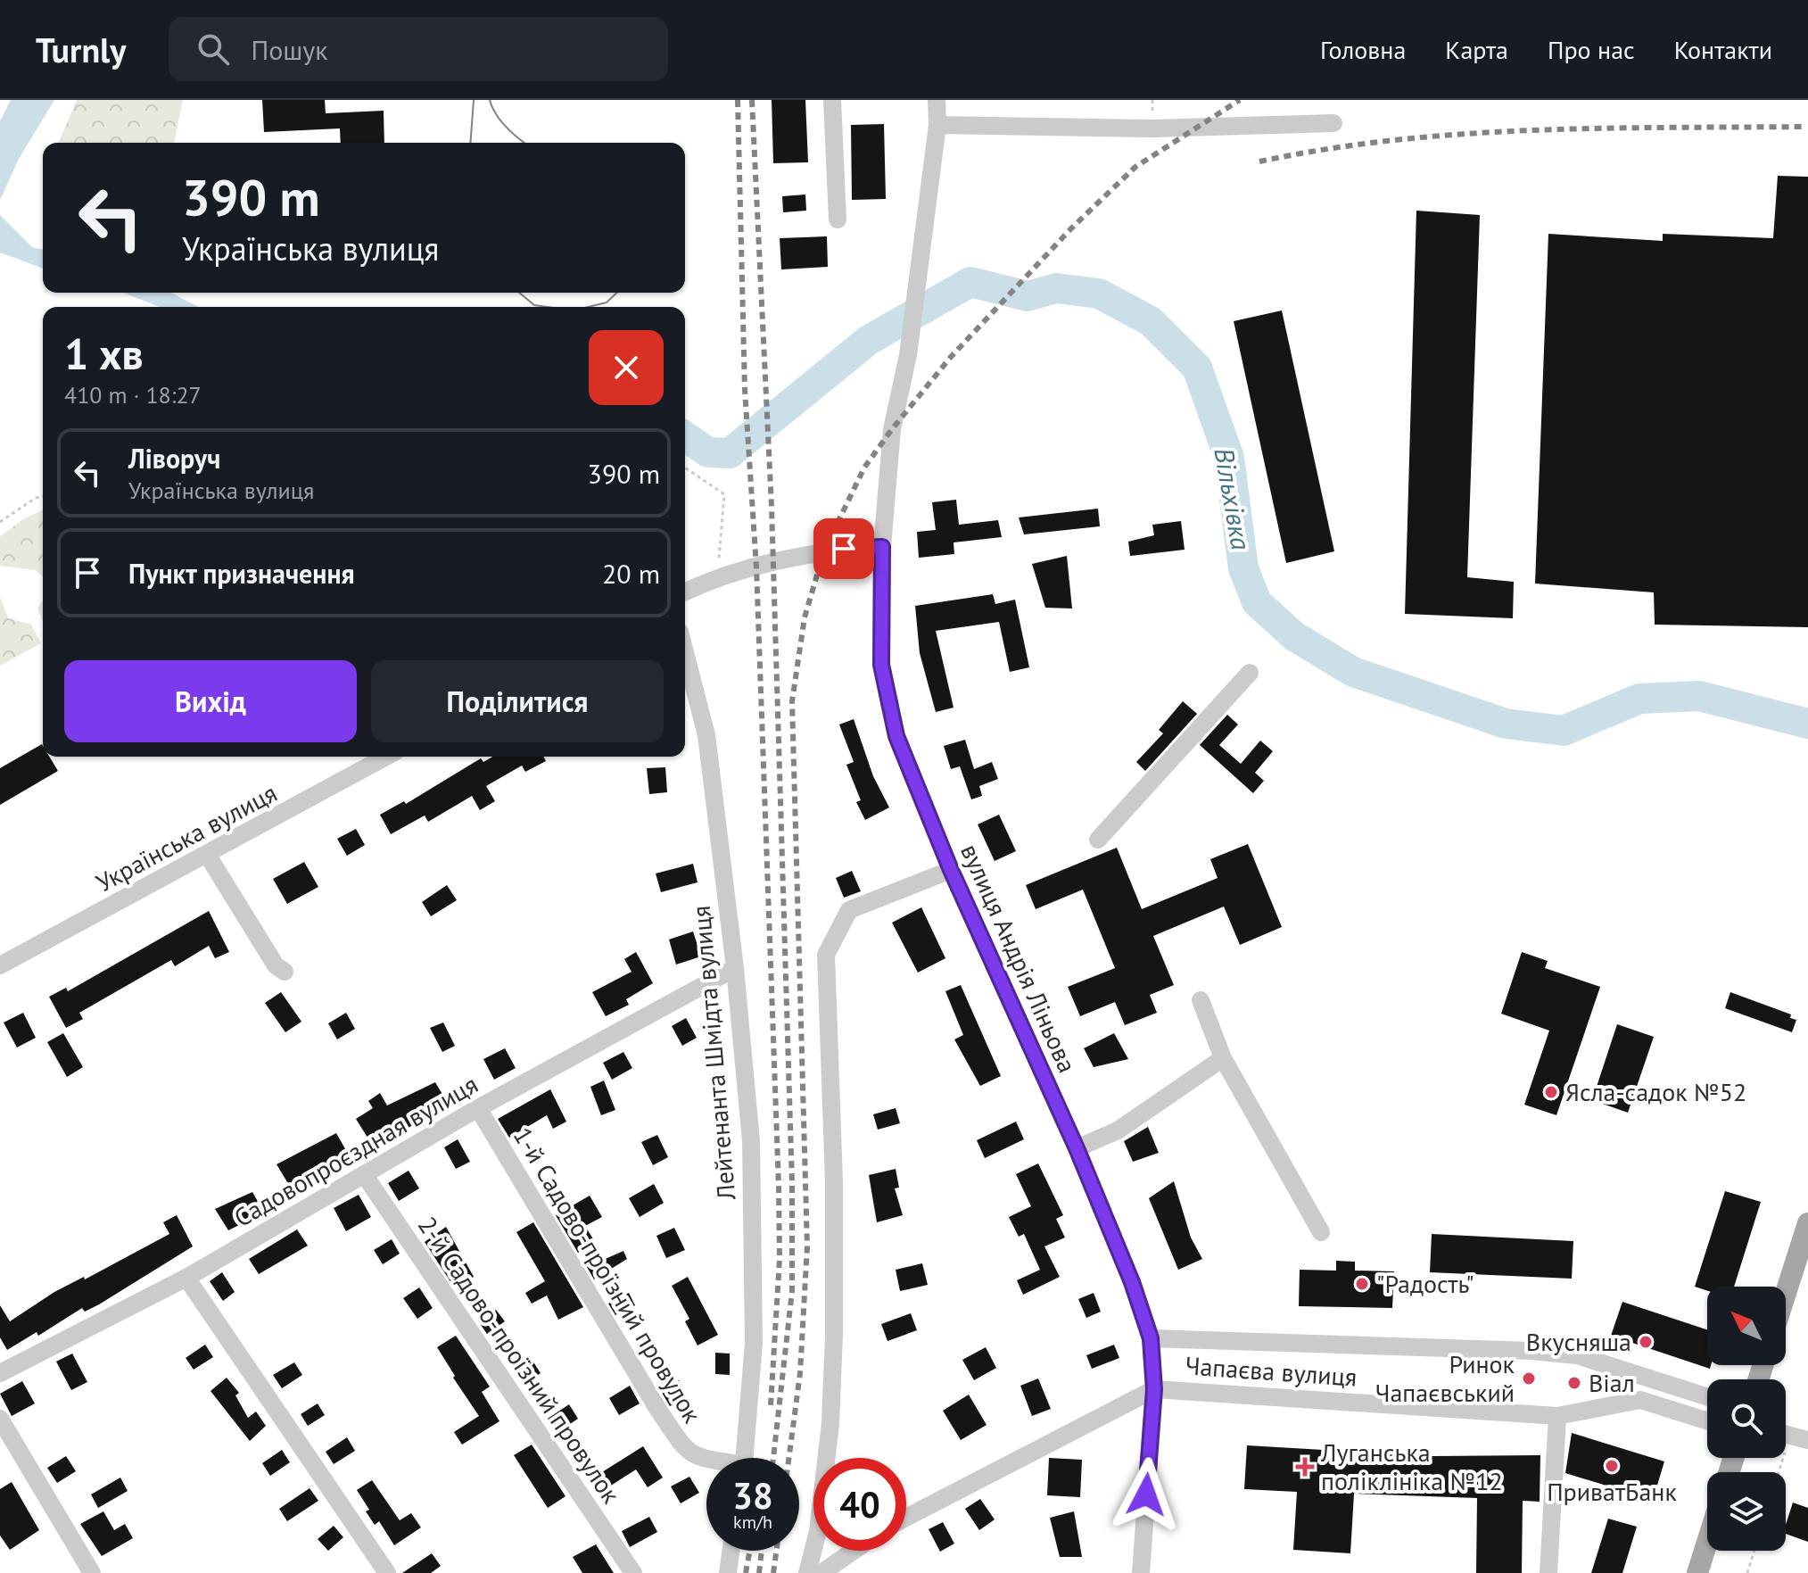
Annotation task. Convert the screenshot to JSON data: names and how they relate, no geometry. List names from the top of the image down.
{
  "streets": {
    "street": [
      "Українська вулиця",
      "вулиця Андрія Ліньова",
      "Лейтенанта Шмідта вулиця",
      "Садовопроєздная вулиця",
      "1-й Садово-проїзний провулок",
      "2-й Садово-проїзний провулок",
      "Чапаєва вулиця"
    ]
  },
  "crossings": [
    ["вулиця Андрія Ліньова", "Чапаєва вулиця"],
    ["Лейтенанта Шмідта вулиця", "Садовопроєздная вулиця"],
    ["Садовопроєздная вулиця", "1-й Садово-проїзний провулок"],
    ["Садовопроєздная вулиця", "2-й Садово-проїзний провулок"]
  ],
  "water": ["Вільхівка"],
  "places": {
    "other": [
      "Ясла-садок №52",
      "\"Радость\"",
      "Вкусняша",
      "Ринок Чапаєвський",
      "Віал",
      "ПриватБанк"
    ],
    "health": ["Луганська поліклініка №12"]
  },
  "north": "top left",
  "page": {
    "header": "Turnly",
    "search": "Пошук",
    "nav": [
      "Головна",
      "Карта",
      "Про нас",
      "Контакти"
    ],
    "turn": ["390 m", "Українська вулиця"],
    "heading": ["1 хв", "410 m · 18:27"],
    "list": [
      {
        "name": "Ліворуч",
        "note": "Українська вулиця",
        "value": "390 m"
      },
      {
        "name": "Пункт призначення",
        "value": "20 m"
      }
    ],
    "buttons": ["Вихід", "Поділитися"],
    "speed": "38 km/h",
    "limit": "40"
  }
}
